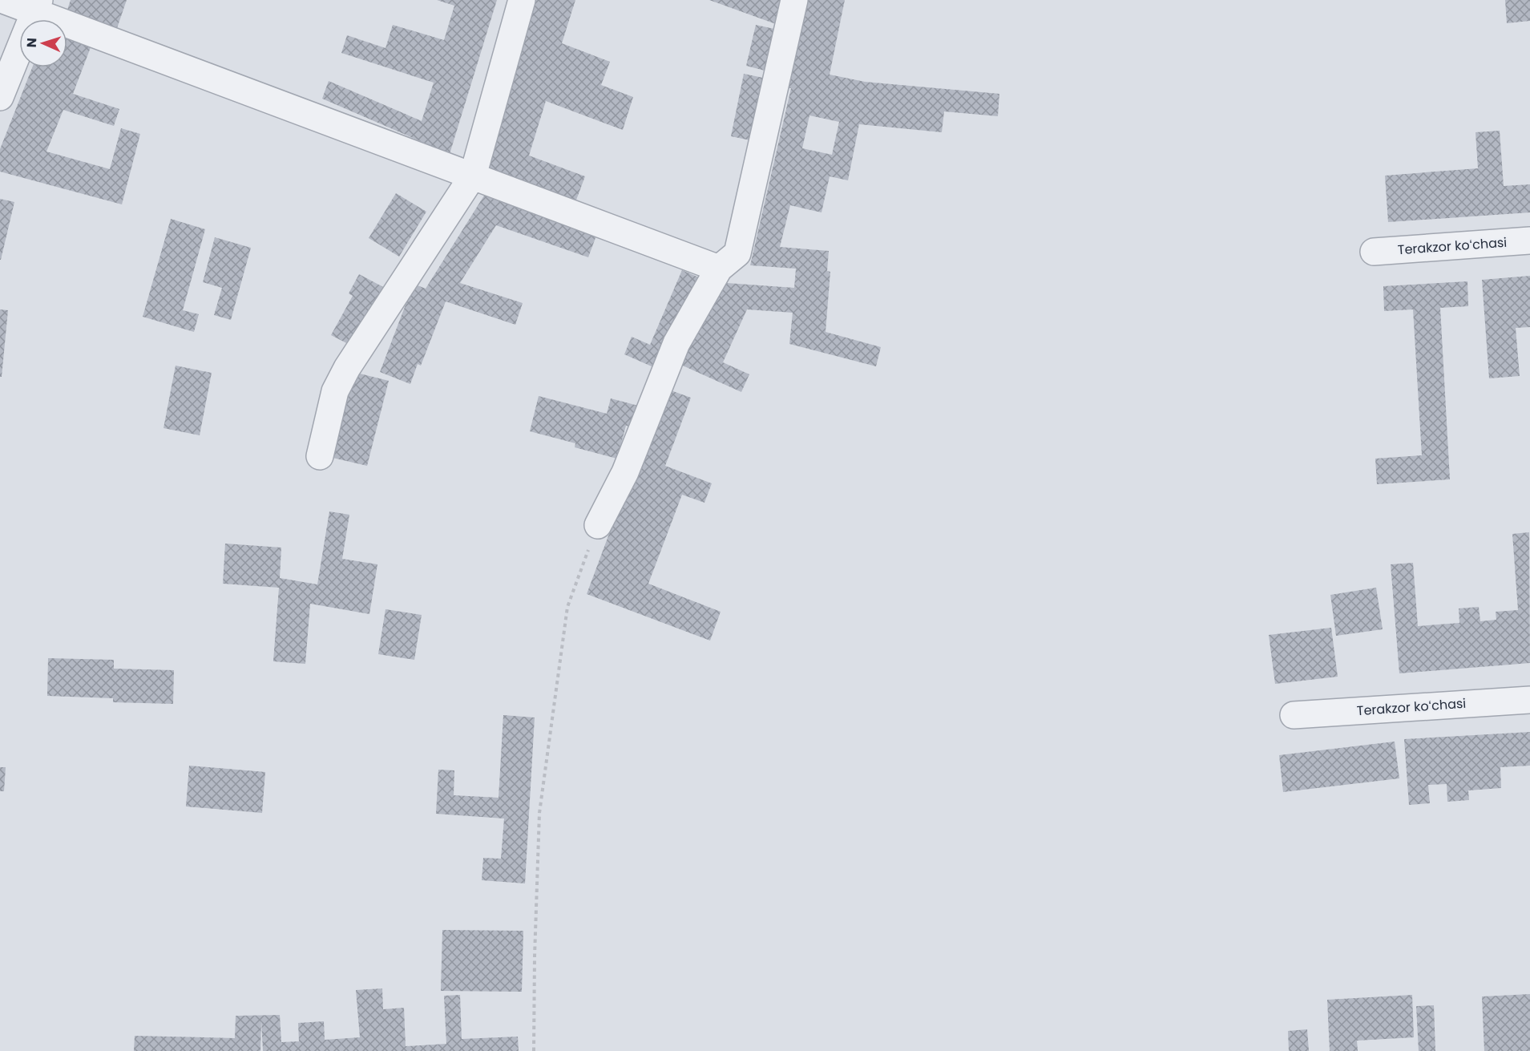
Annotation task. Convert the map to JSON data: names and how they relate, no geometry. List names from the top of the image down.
{
  "streets": {
    "street": ["Terakzor koʻchasi"]
  },
  "north": "left"
}
